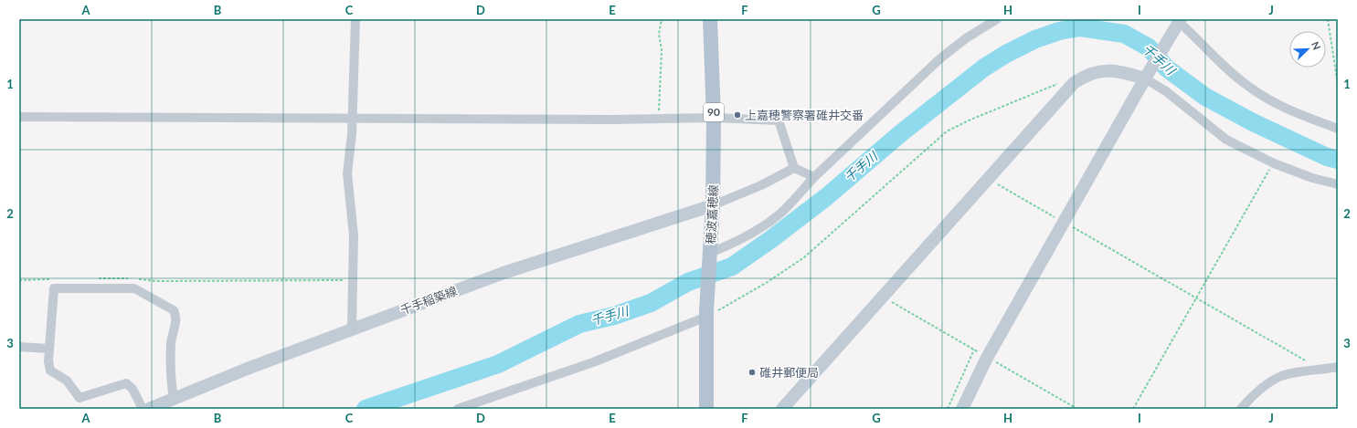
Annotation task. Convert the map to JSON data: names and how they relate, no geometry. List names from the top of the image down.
{
  "streets": {
    "main road": ["90", "穂波嘉穂線"],
    "street": ["千手稲築線"]
  },
  "crossings": [
    ["穂波嘉穂線", "千手稲築線"]
  ],
  "water": ["千手川"],
  "places": ["上嘉穂警察署碓井交番", "碓井郵便局"],
  "north": "top right",
  "grid": {
    "columns": [
      "A",
      "B",
      "C",
      "D",
      "E",
      "F",
      "G",
      "H",
      "I",
      "J"
    ],
    "rows": ["1", "2", "3"]
  }
}
